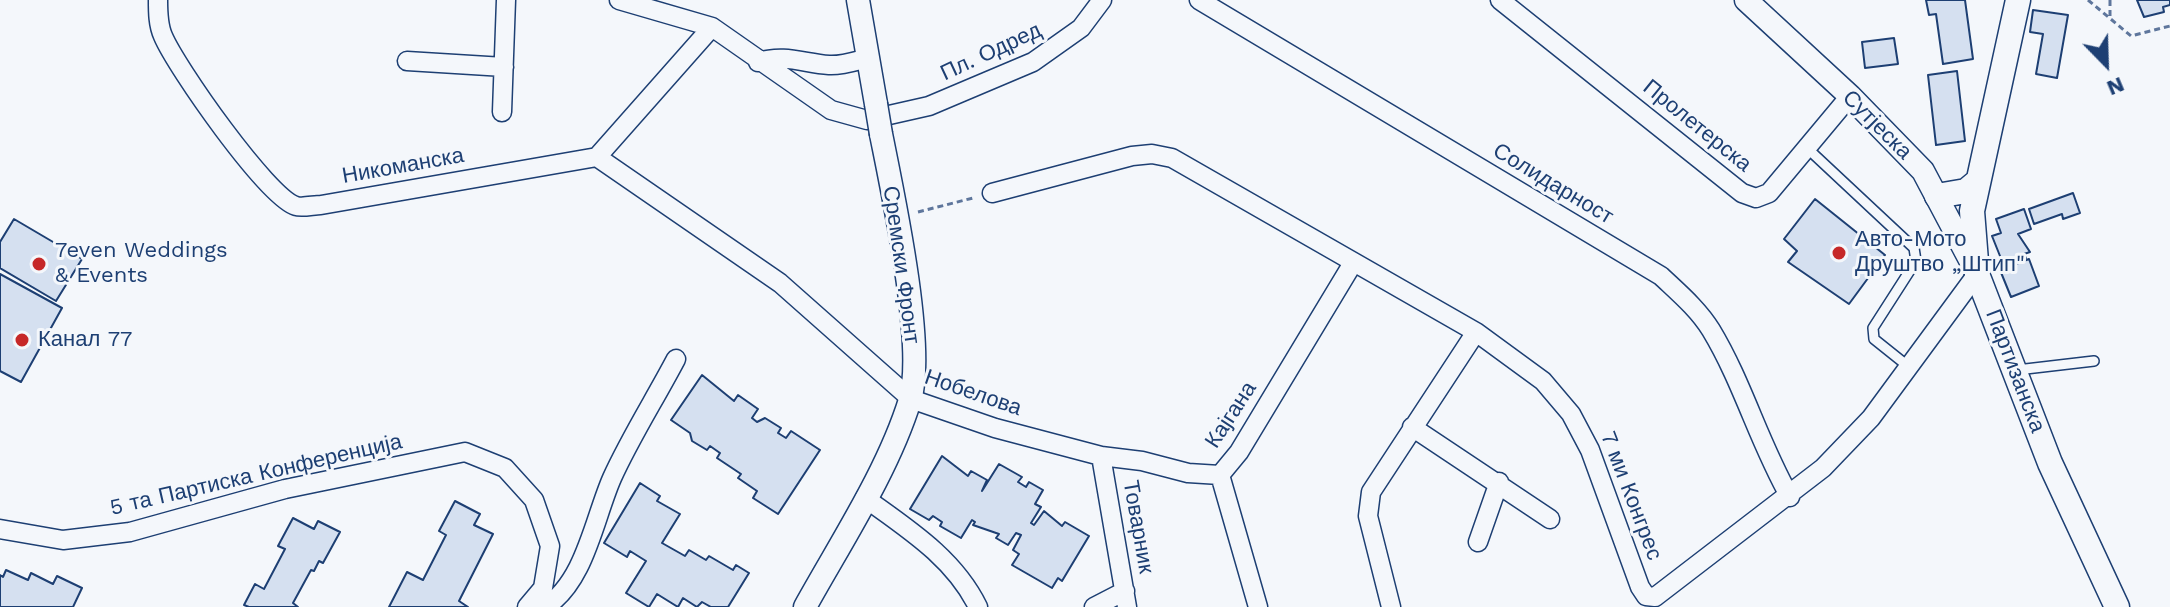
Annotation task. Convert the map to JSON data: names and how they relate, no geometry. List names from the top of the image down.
{
  "streets": {
    "main road": ["Партизанска"],
    "street": [
      "Пл. Одред",
      "Сутјеска",
      "Пролетерска",
      "Никоманска",
      "Солидарност",
      "Сремски Фронт",
      "Нобелова",
      "Кајгана",
      "5 та Партиска Конференција",
      "7 ми Конгрес",
      "Товарник"
    ]
  },
  "crossings": [
    ["Сутјеска", "Пролетерска"],
    ["Сутјеска", "Партизанска"],
    ["Сутјеска", "7 ми Конгрес"],
    ["Никоманска", "Нобелова"],
    ["Солидарност", "7 ми Конгрес"],
    ["Сремски Фронт", "Нобелова"],
    ["Партизанска", "7 ми Конгрес"],
    ["Нобелова", "Кајгана"],
    ["Нобелова", "Товарник"],
    ["Кајгана", "7 ми Конгрес"]
  ],
  "places": ["Авто-Мото Друштво „Штип\"", "7even Weddings & Events", "Канал 77"],
  "north": "bottom right"
}
